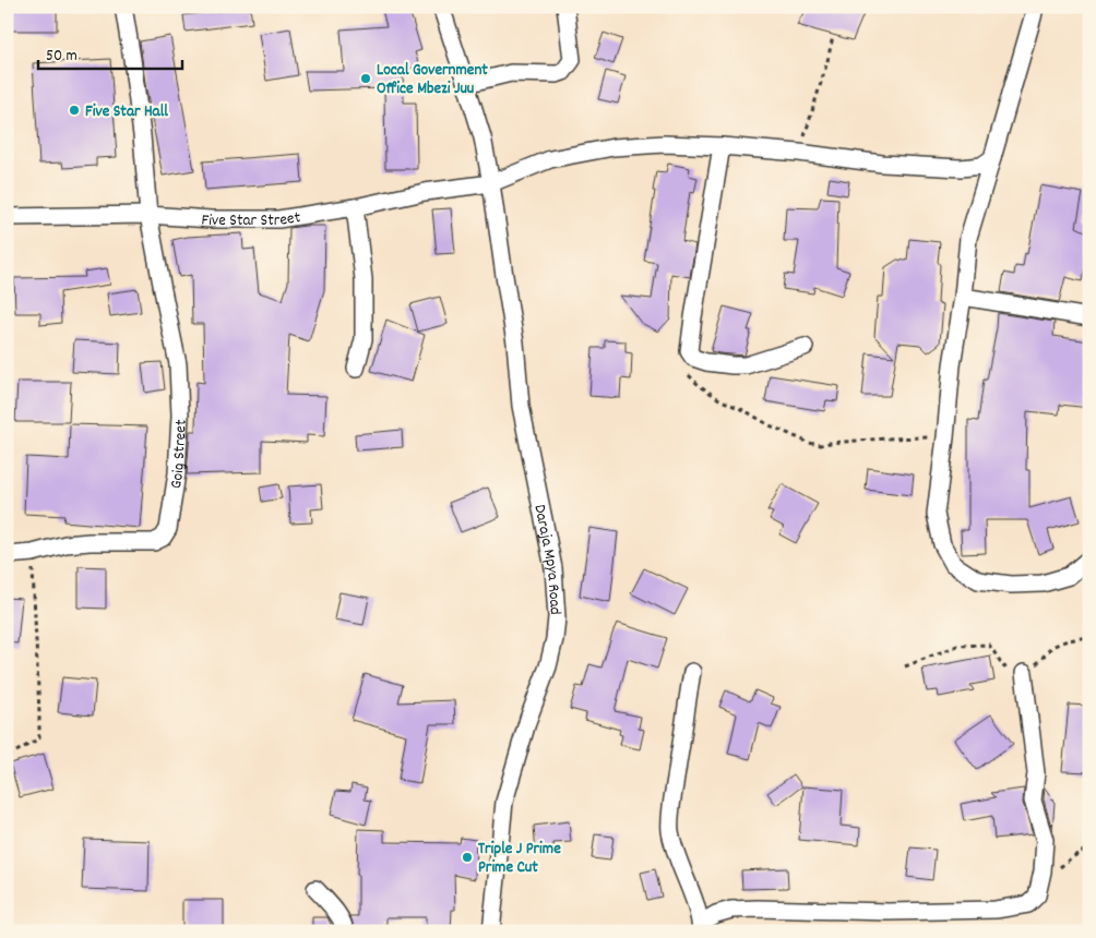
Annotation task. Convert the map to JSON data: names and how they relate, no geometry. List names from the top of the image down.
{
  "streets": {
    "street": ["Five Star Street", "Goig Street", "Daraja Mpya Road"]
  },
  "crossings": [
    ["Five Star Street", "Goig Street"],
    ["Five Star Street", "Daraja Mpya Road"]
  ],
  "places": ["Local Government Office Mbezi Juu", "Five Star Hall", "Triple J Prime Prime Cut"],
  "scale_bar": "50 m"
}
